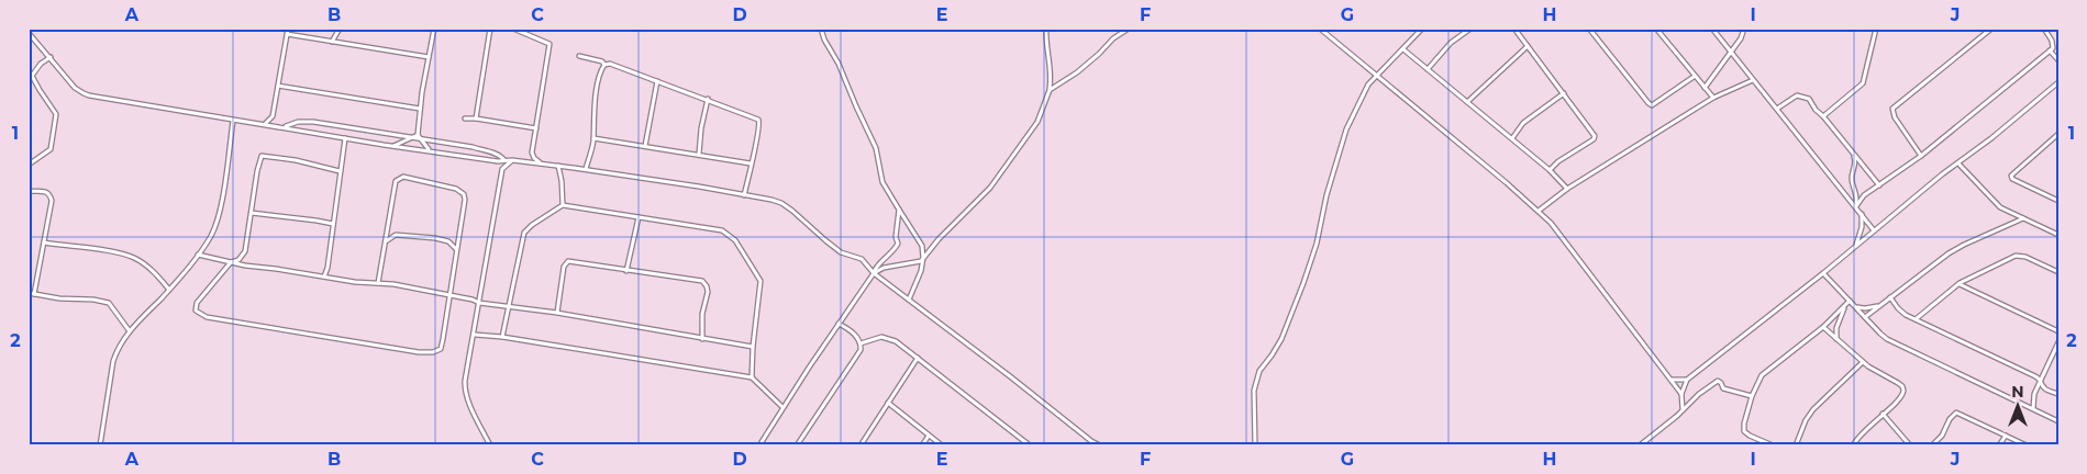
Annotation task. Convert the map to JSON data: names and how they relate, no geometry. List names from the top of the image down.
{
  "north": "top",
  "grid": {
    "columns": [
      "A",
      "B",
      "C",
      "D",
      "E",
      "F",
      "G",
      "H",
      "I",
      "J"
    ],
    "rows": ["1", "2"]
  }
}
